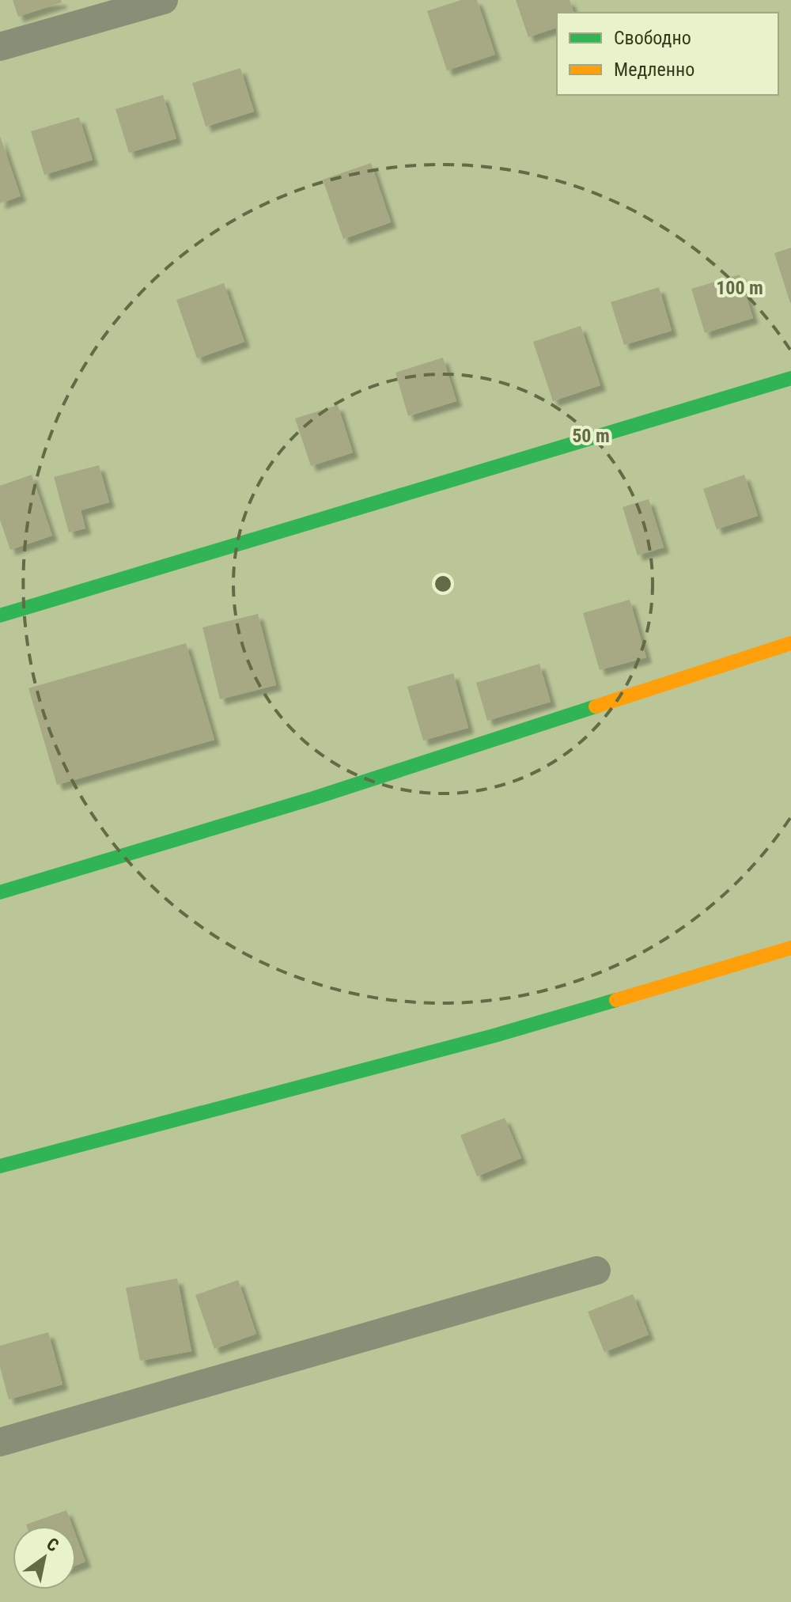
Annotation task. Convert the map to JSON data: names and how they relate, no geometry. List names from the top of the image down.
{
  "legend": ["Свободно", "Медленно"],
  "north": "top right",
  "rings": ["100 m", "50 m"]
}
